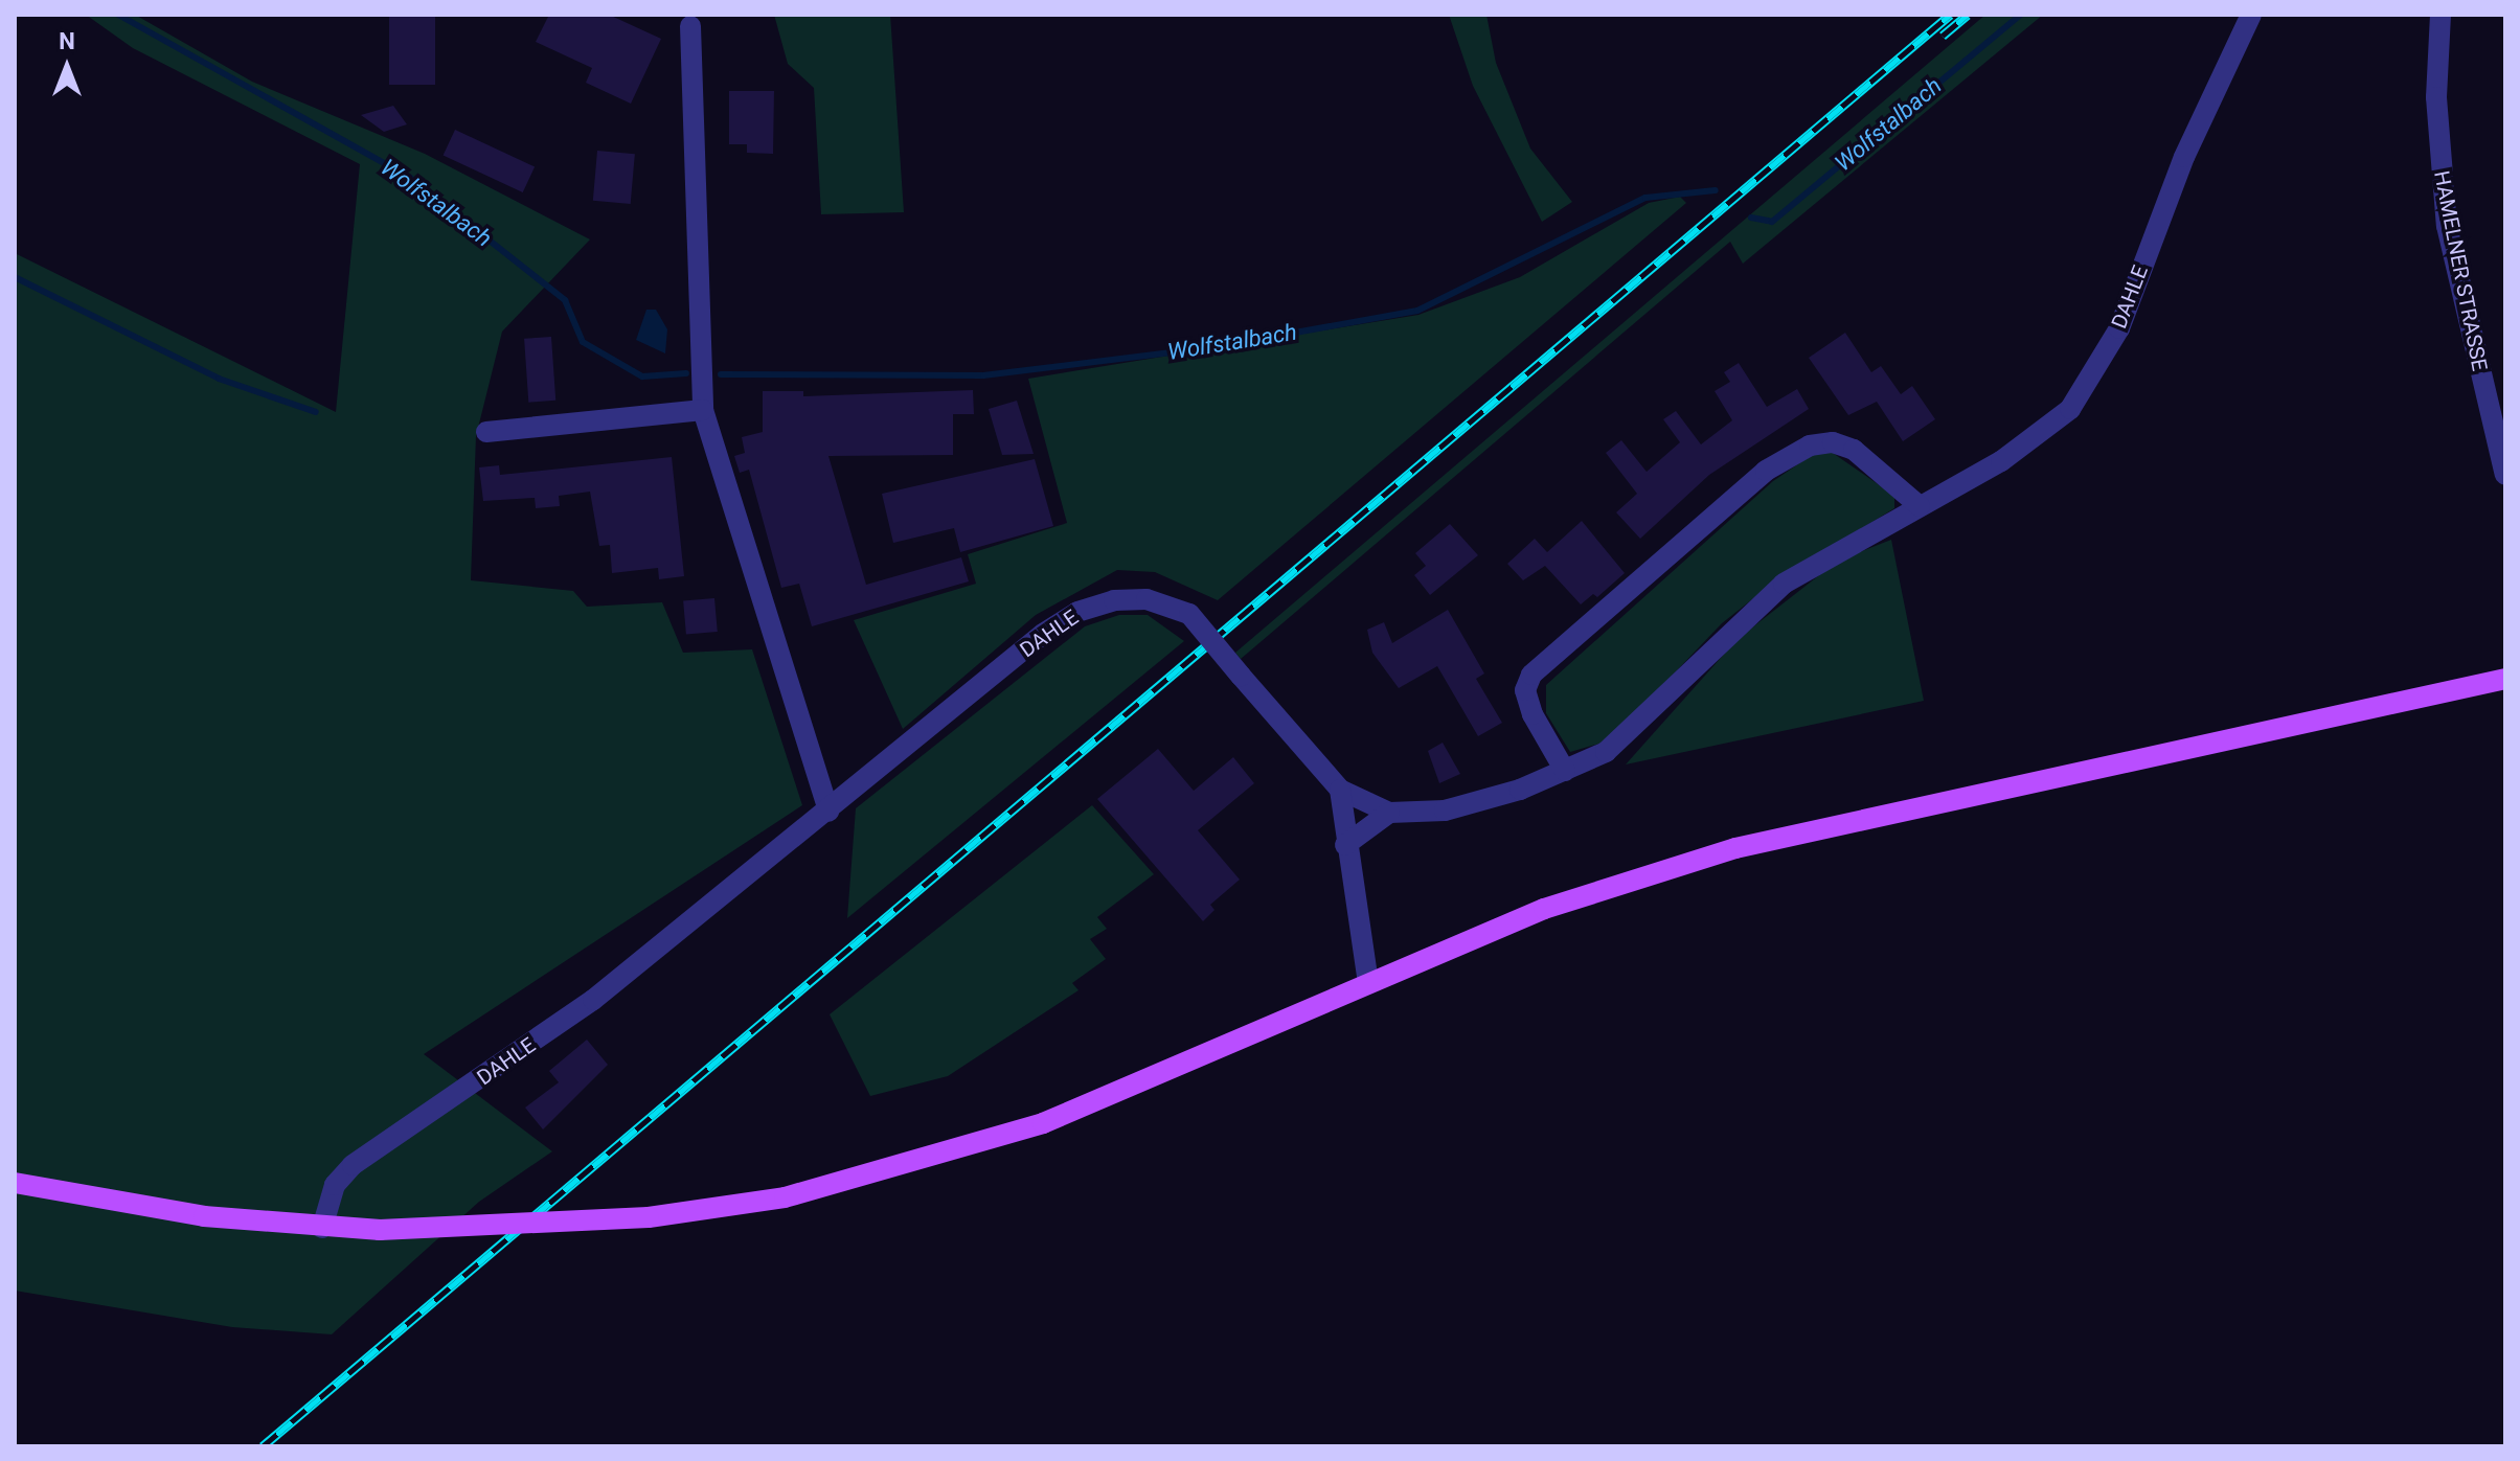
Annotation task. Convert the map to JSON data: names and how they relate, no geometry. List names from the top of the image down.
{
  "streets": {
    "street": ["HAMELNER STRASSE", "DAHLE"]
  },
  "water": ["Wolfstalbach"],
  "north": "top"
}
